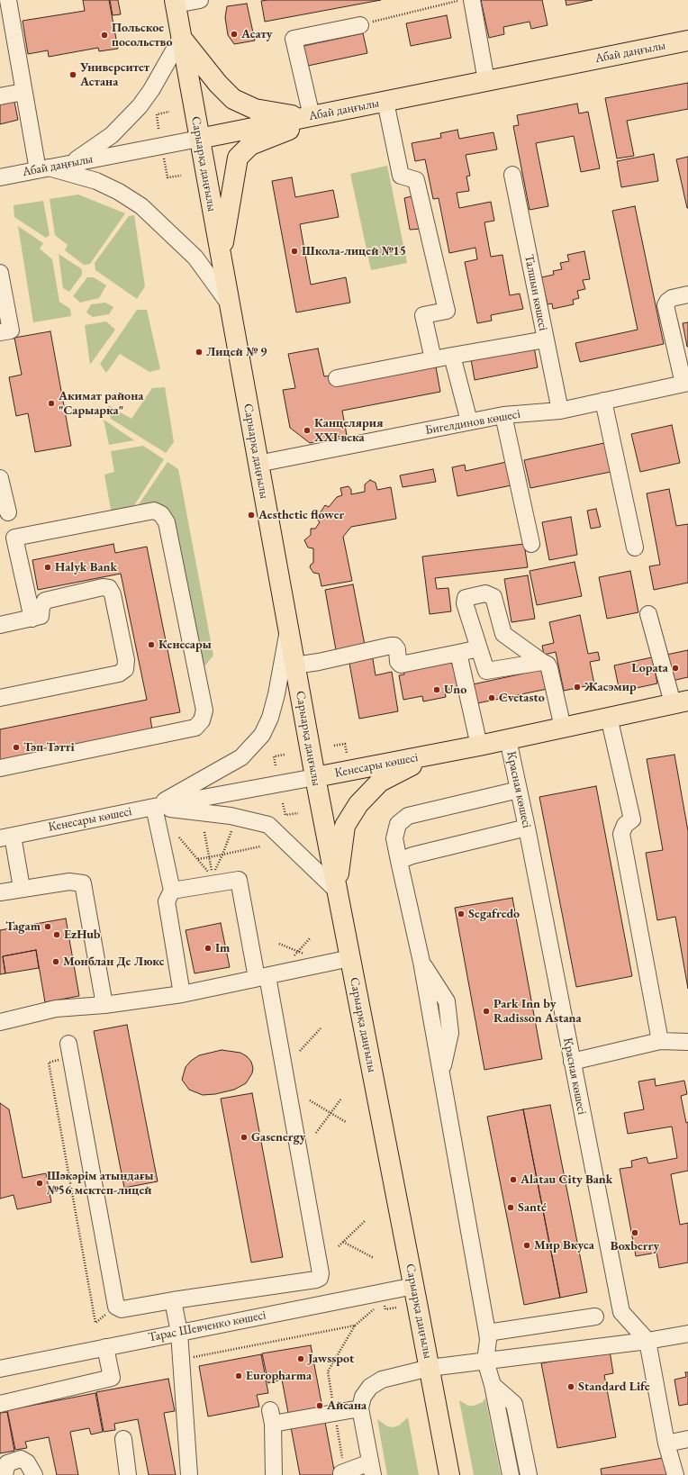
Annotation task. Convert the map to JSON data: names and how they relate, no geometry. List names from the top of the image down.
{
  "streets": {
    "main road": ["Абай даңғылы", "Сарыарқа даңғылы", "Кенесары көшесі"],
    "street": [
      "Талшын көшесі",
      "Бигелдинов көшесі",
      "Красная көшесі",
      "Тарас Шевченко көшесі"
    ]
  },
  "crossings": [
    ["Абай даңғылы", "Сарыарқа даңғылы"],
    ["Сарыарқа даңғылы", "Бигелдинов көшесі"],
    ["Сарыарқа даңғылы", "Кенесары көшесі"],
    ["Сарыарқа даңғылы", "Тарас Шевченко көшесі"],
    ["Талшын көшесі", "Бигелдинов көшесі"],
    ["Кенесары көшесі", "Красная көшесі"]
  ],
  "places": [
    "Асату",
    "Польское посольство",
    "Университет Астана",
    "Школа-лицей №15",
    "Лицей № 9",
    "Акимат района \"Сарыарка\"",
    "Канцелярия XXI века",
    "Aesthetic flower",
    "Halyk Bank",
    "Кенесары",
    "Lopata",
    "Жасэмир",
    "Uno",
    "Cvetasto",
    "Тәп-Тәтті",
    "Segafredo",
    "Tagam",
    "EzHub",
    "Im",
    "Монблан Де Люкс",
    "Park Inn by Radisson Astana",
    "Gasenergy",
    "Alatau City Bank",
    "Шәкәрім атындағы №56 мектеп-лицей",
    "Santé",
    "Boxberry",
    "Мир Вкуса",
    "Jawsspot",
    "Europharma",
    "Standard Life",
    "Айсана"
  ]
}
